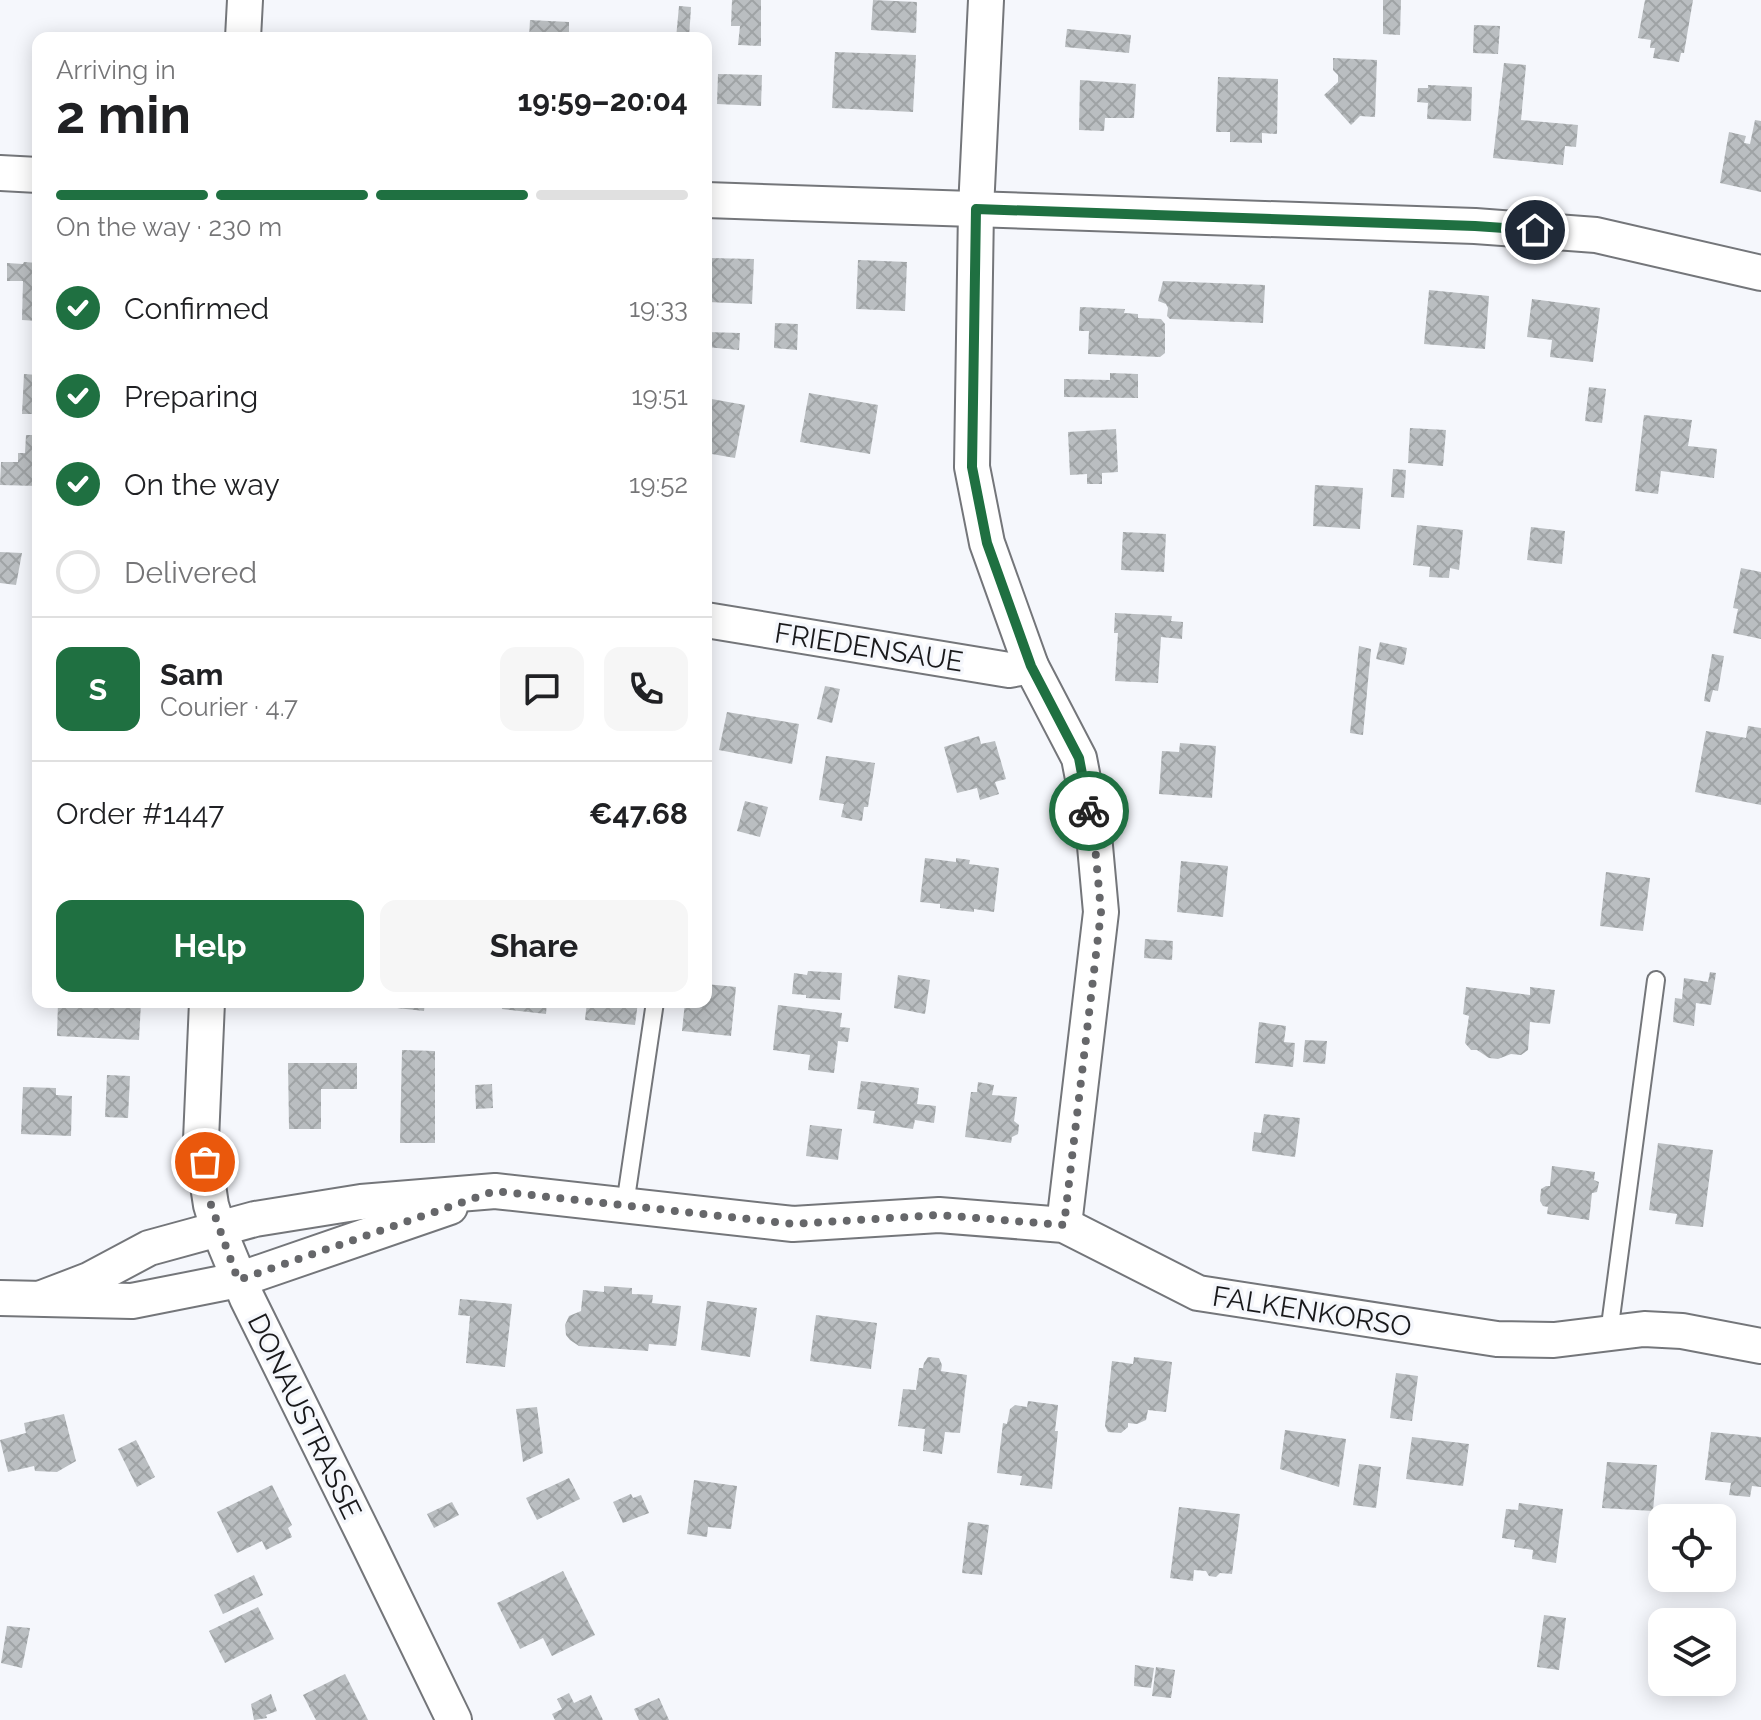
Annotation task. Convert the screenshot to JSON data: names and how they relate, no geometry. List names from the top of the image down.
{
  "streets": {
    "street": ["FRIEDENSAUE", "FALKENKORSO", "DONAUSTRASSE"]
  },
  "crossings": [
    ["FALKENKORSO", "DONAUSTRASSE"]
  ],
  "page": {
    "heading": ["2 min", "Arriving in", "19:59–20:04"],
    "panel": [
      "Sam",
      "Courier · 4.7",
      "Order #1447",
      "€47.68"
    ],
    "bar": "On the way · 230 m",
    "list": [
      ["Confirmed", "19:33"],
      ["Preparing", "19:51"],
      ["On the way", "19:52"],
      "Delivered"
    ],
    "round": "S",
    "buttons": ["Help", "Share"]
  }
}
